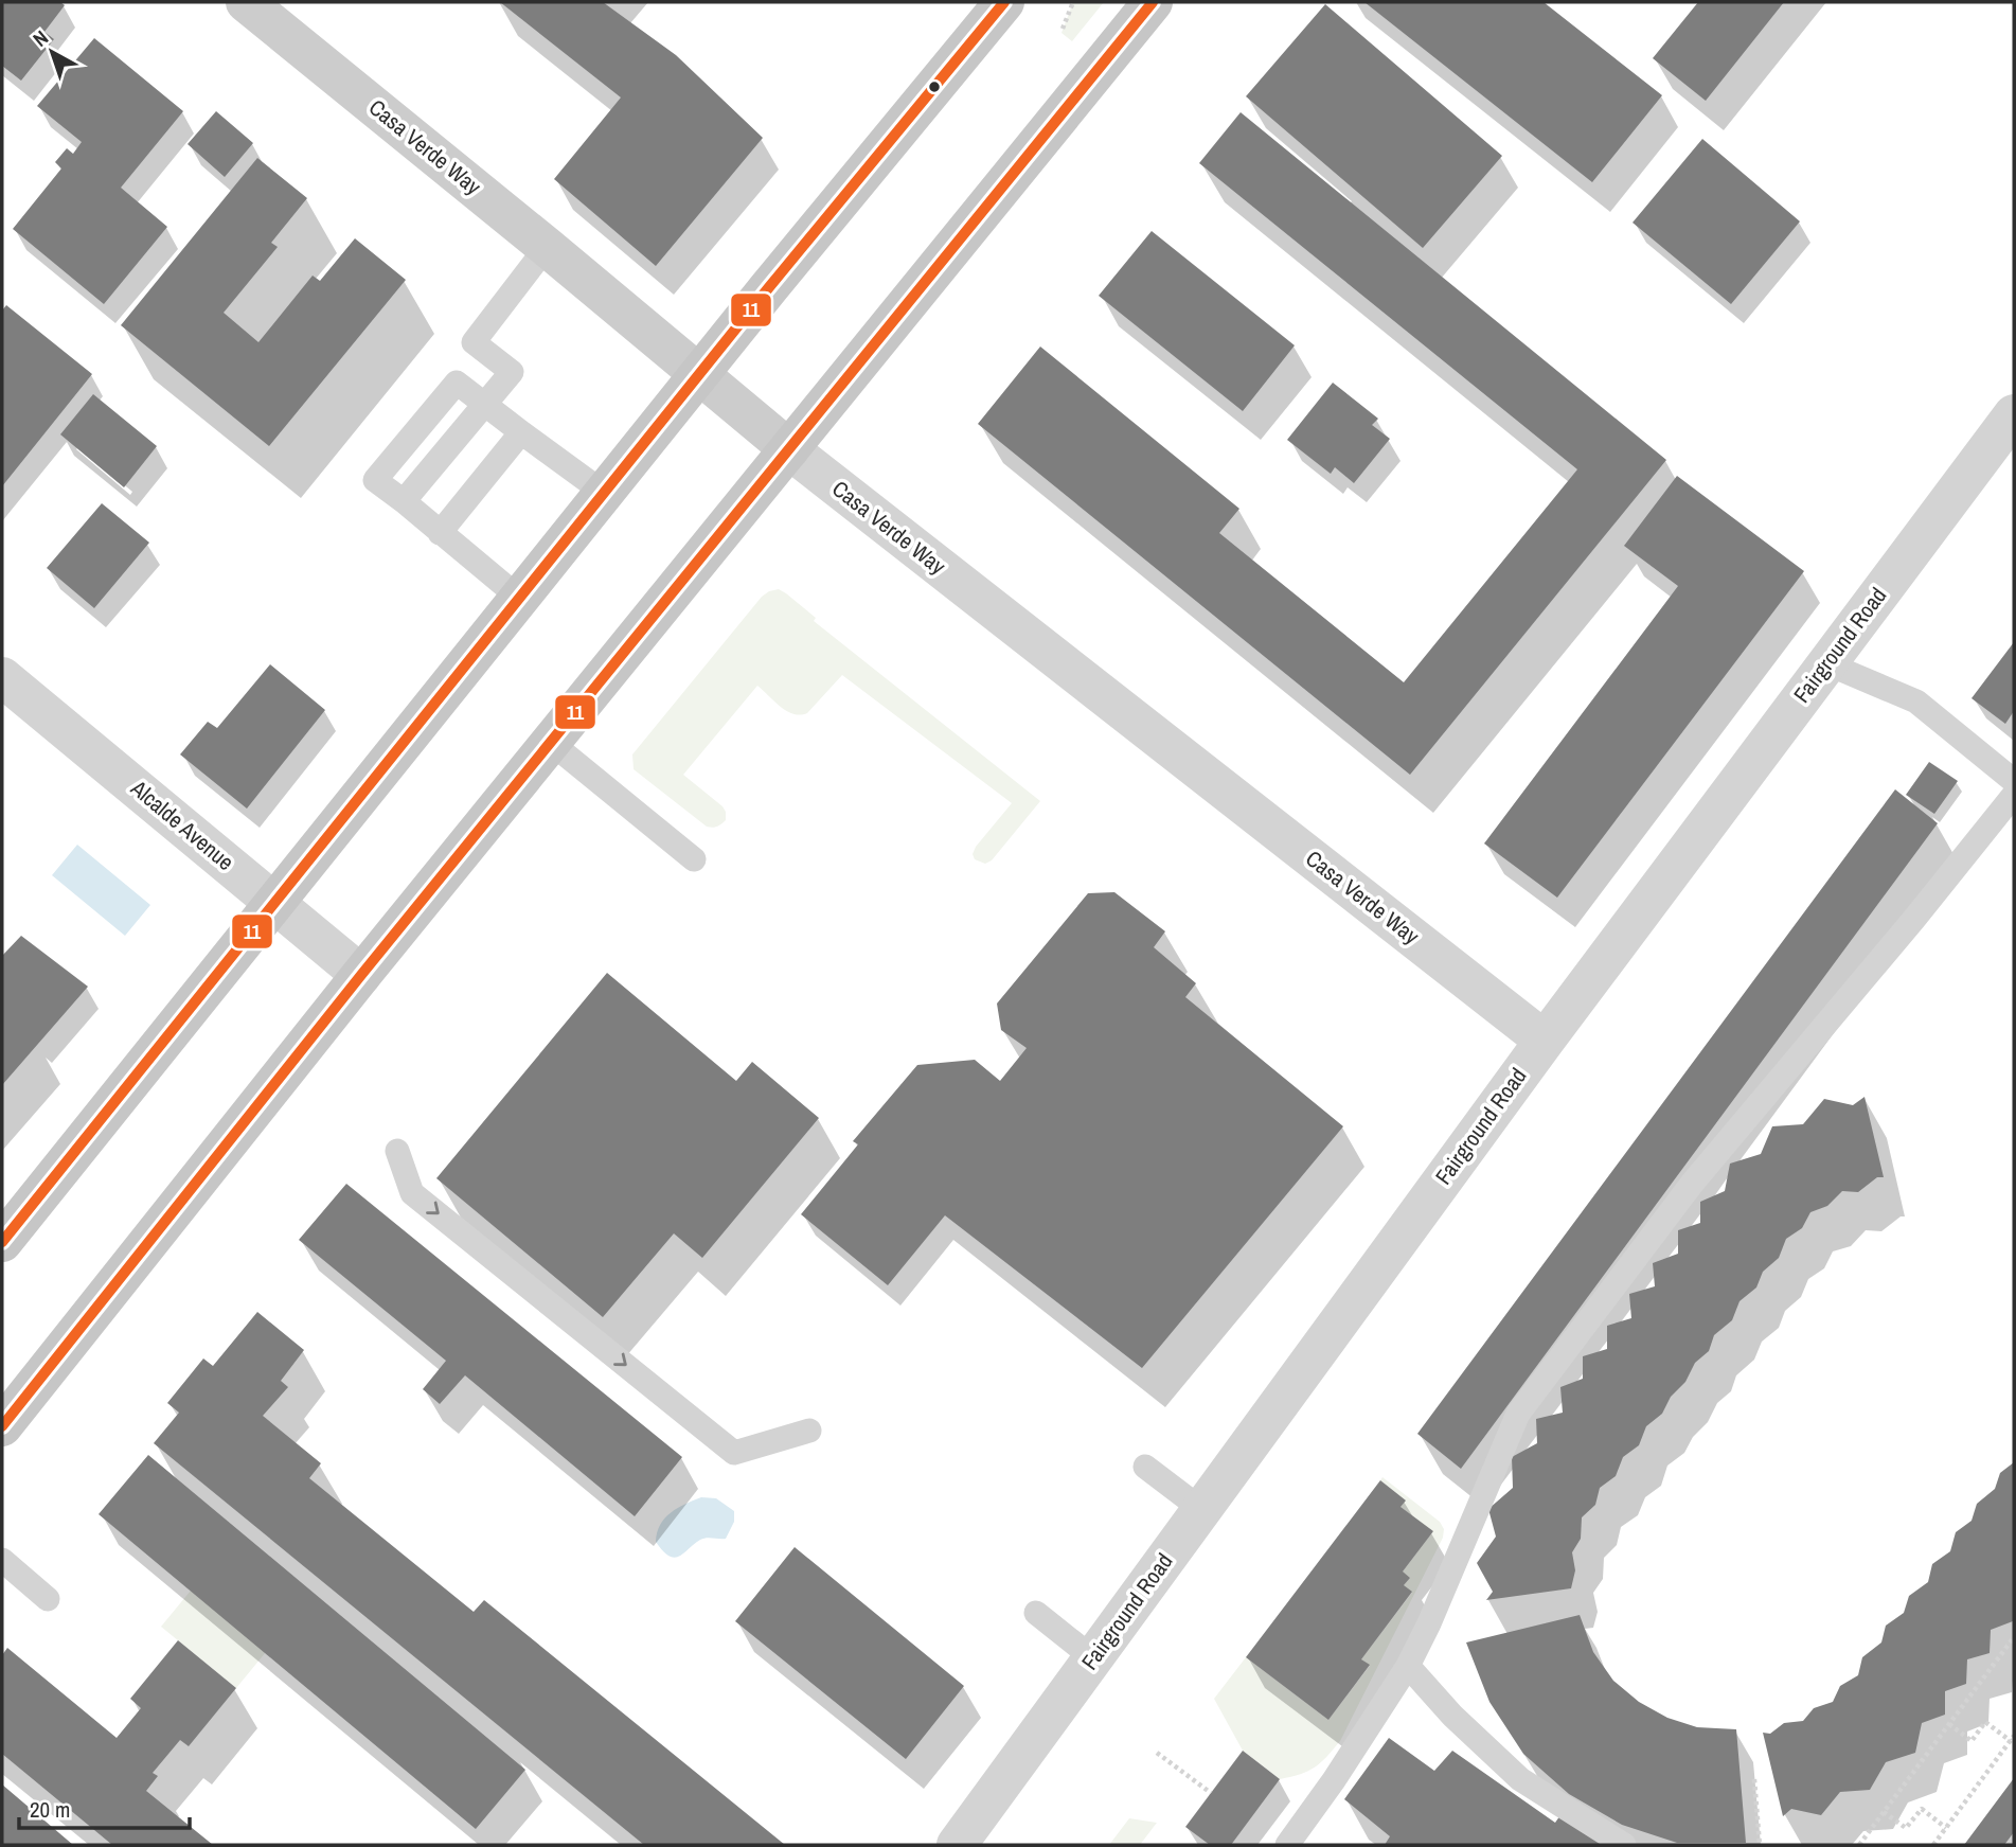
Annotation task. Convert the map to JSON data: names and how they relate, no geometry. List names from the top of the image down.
{
  "streets": {
    "main road": ["Casa Verde Way"],
    "street": ["Fairground Road", "Alcalde Avenue"]
  },
  "crossings": [
    ["Casa Verde Way", "Fairground Road"]
  ],
  "lines": ["transit line 11"],
  "scale_bar": "20 m",
  "north": "top left"
}
